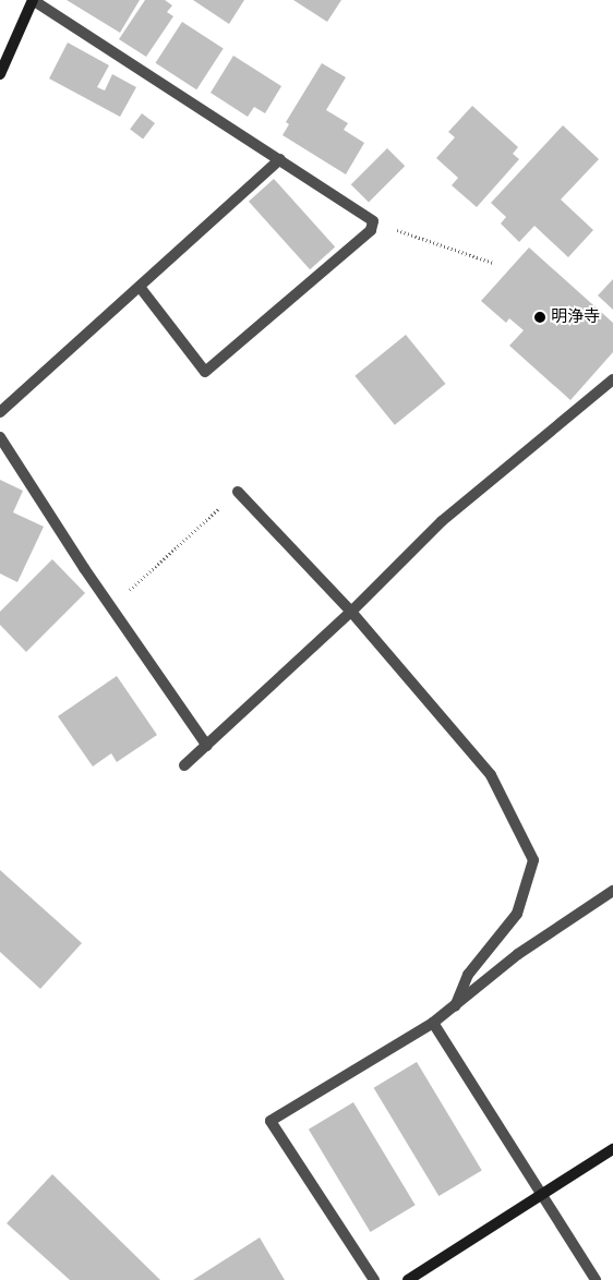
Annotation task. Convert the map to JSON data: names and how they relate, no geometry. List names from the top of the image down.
{
  "places": ["明浄寺"]
}
